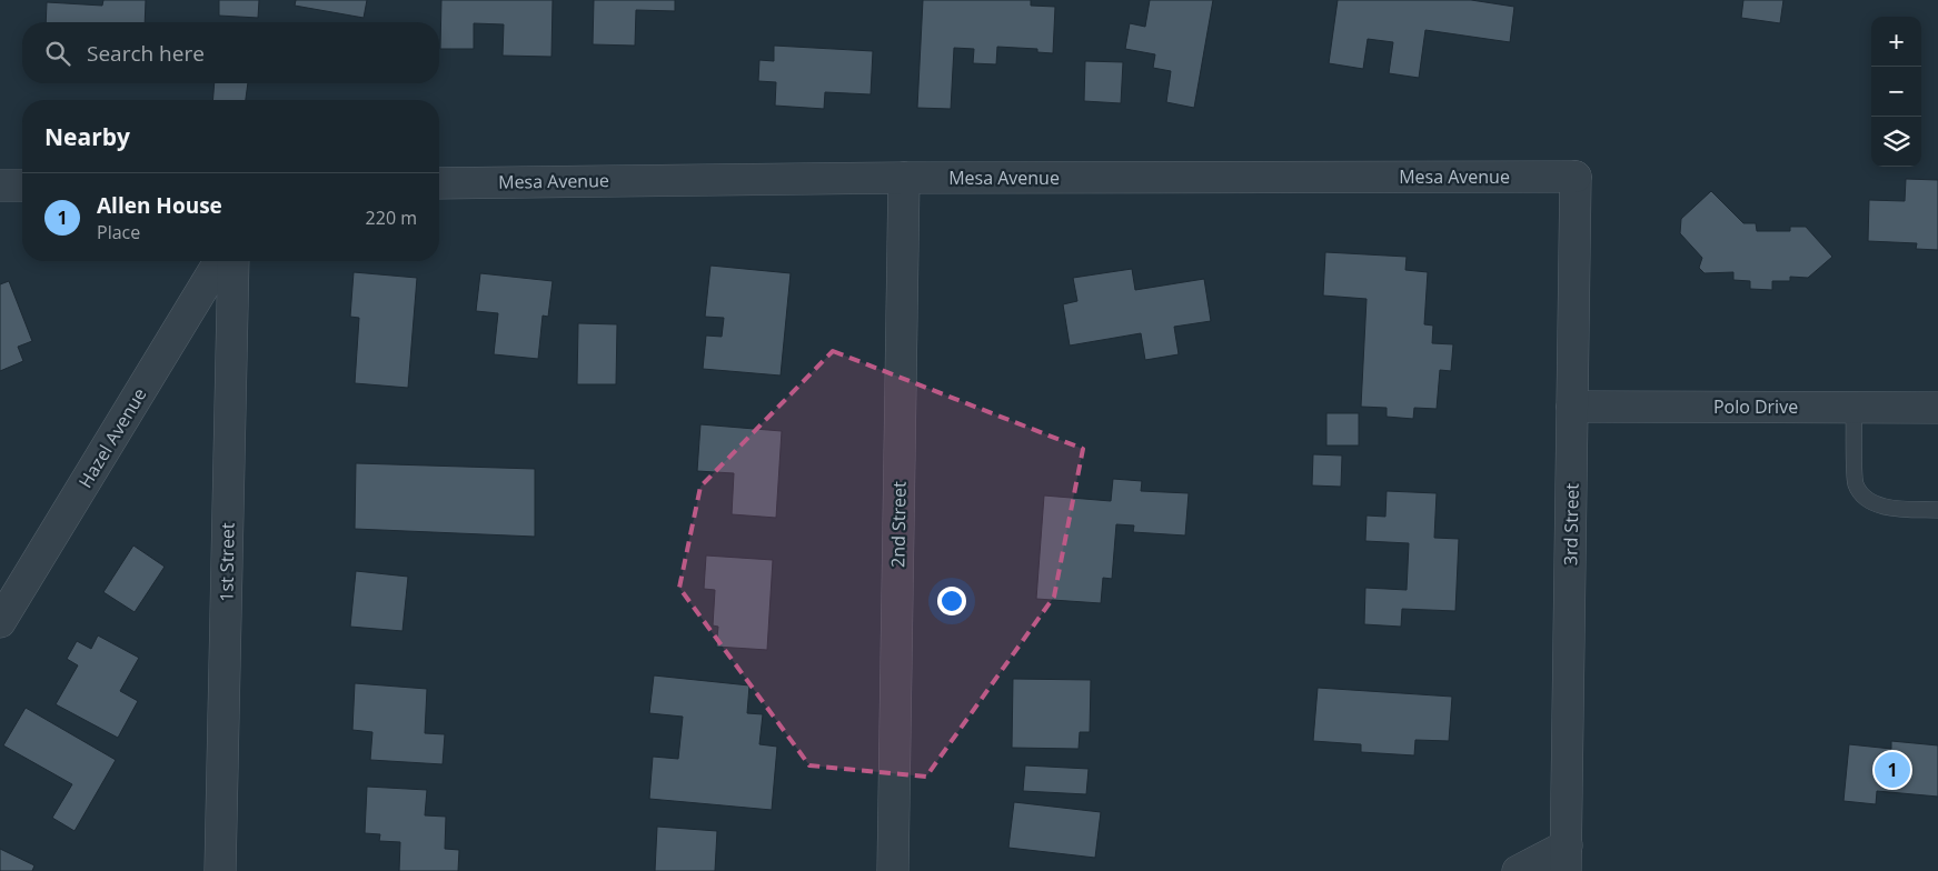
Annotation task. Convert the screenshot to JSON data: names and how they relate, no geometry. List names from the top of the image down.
{
  "streets": {
    "street": [
      "Mesa Avenue",
      "Polo Drive",
      "Hazel Avenue",
      "2nd Street",
      "3rd Street",
      "1st Street"
    ]
  },
  "crossings": [
    ["Mesa Avenue", "2nd Street"],
    ["Mesa Avenue", "3rd Street"],
    ["Polo Drive", "3rd Street"]
  ],
  "page": {
    "map_buttons": ["+", "−"],
    "search": "Search here",
    "heading": "Nearby",
    "list": [
      {
        "mark": "1",
        "name": "Allen House",
        "note": "Place",
        "value": "220 m"
      }
    ],
    "pins": "1"
  }
}
